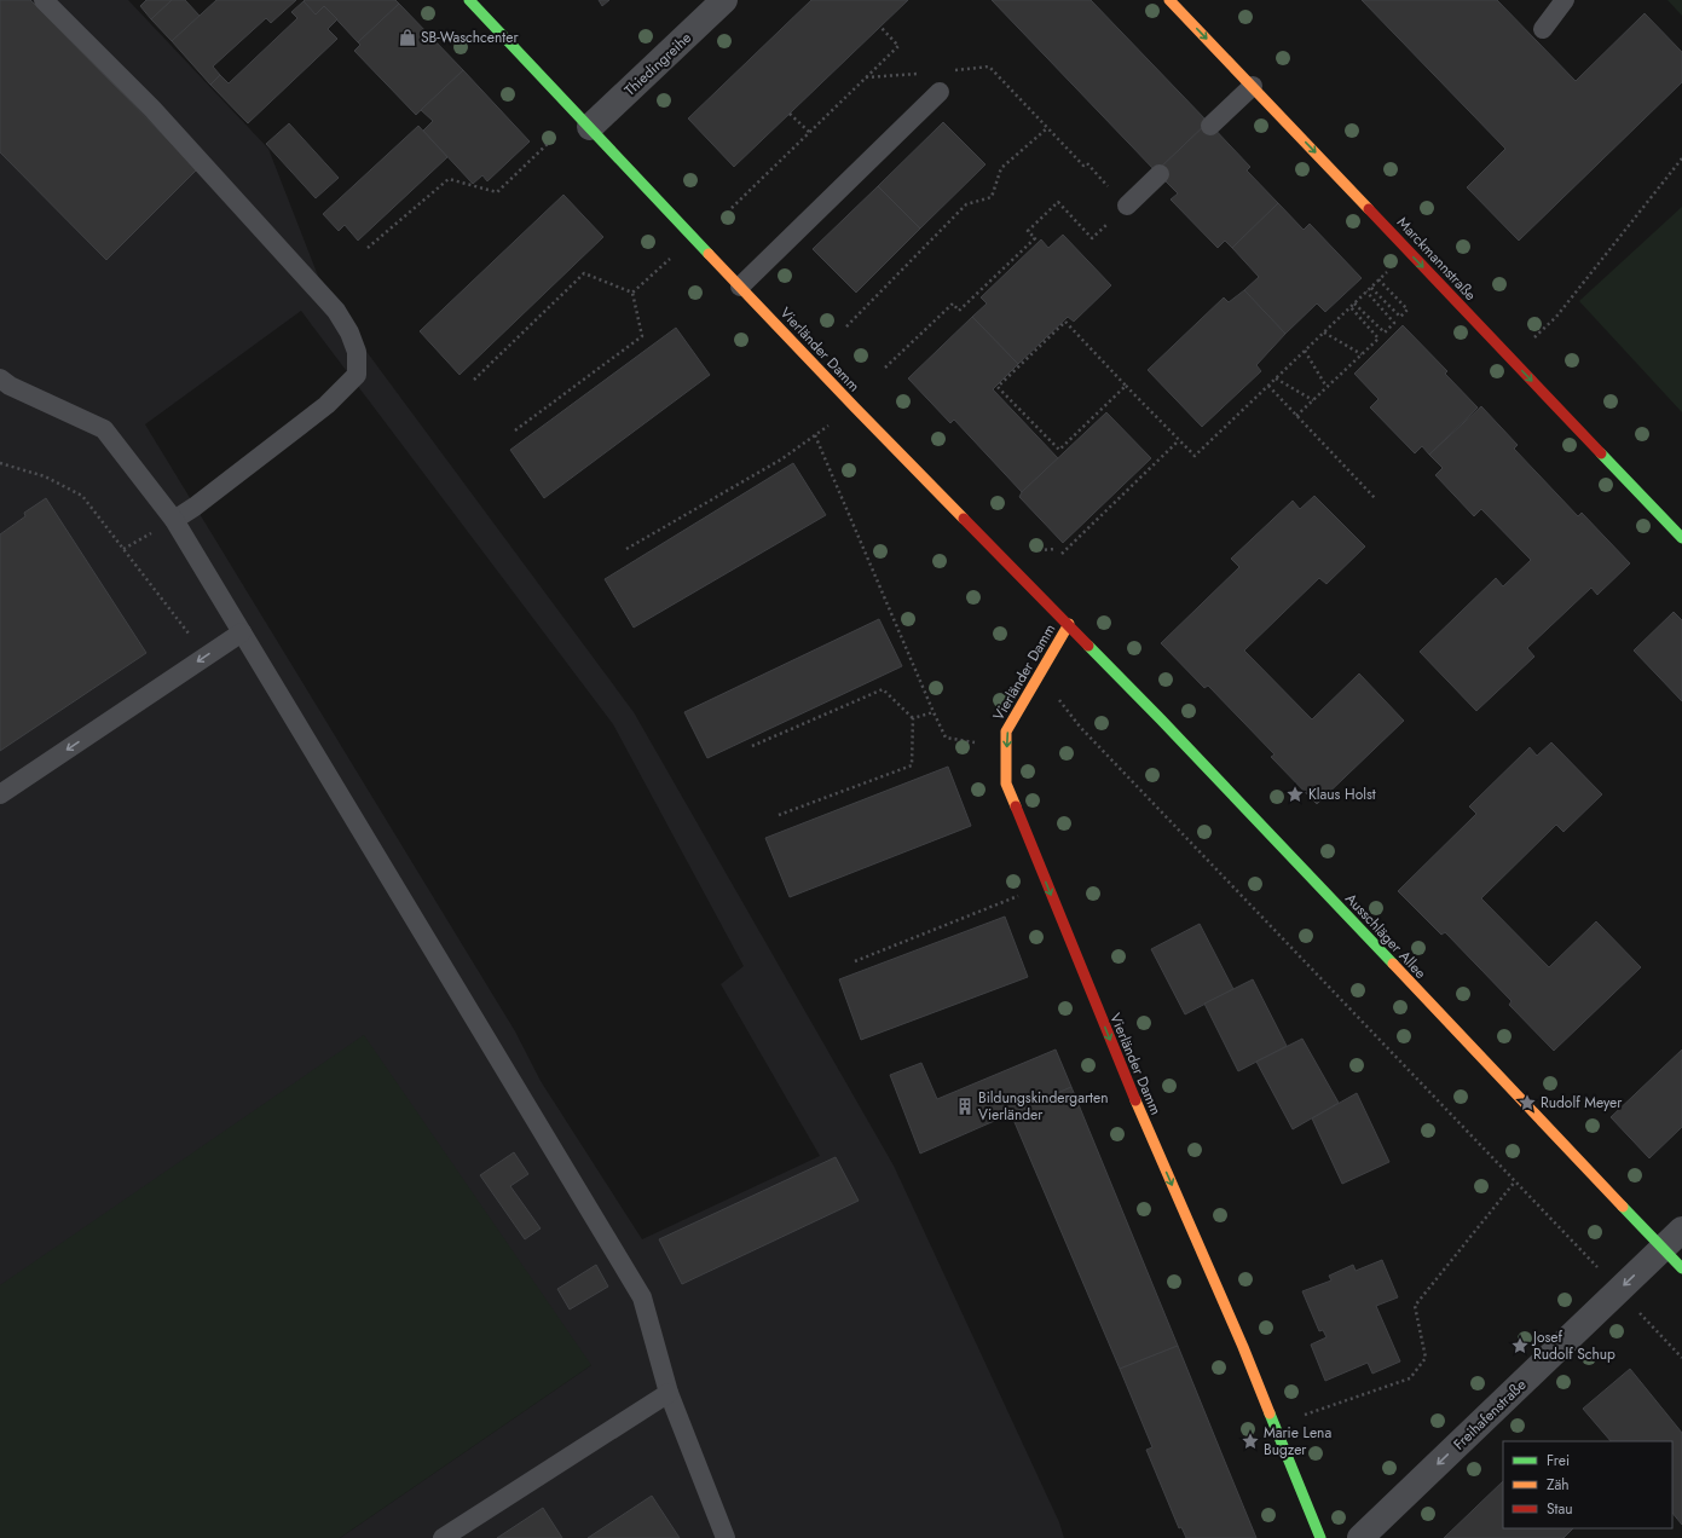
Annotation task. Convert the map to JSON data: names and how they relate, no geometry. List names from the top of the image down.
{
  "streets": {
    "street": [
      "Thiedingreihe",
      "Marckmannstraße",
      "Vierländer Damm",
      "Ausschläger Allee",
      "Freihafenstraße"
    ]
  },
  "crossings": [
    ["Thiedingreihe", "Vierländer Damm"],
    ["Vierländer Damm", "Ausschläger Allee"],
    ["Ausschläger Allee", "Freihafenstraße"]
  ],
  "one_way": ["Marckmannstraße", "Vierländer Damm", "Freihafenstraße"],
  "places": {
    "shop": ["SB-Waschcenter"],
    "place": [
      "Klaus Holst",
      "Rudolf Meyer",
      "Josef Rudolf Schup",
      "Marie Lena Bugzer"
    ],
    "building": ["Bildungskindergarten Vierländer"]
  },
  "legend": ["Frei", "Zäh", "Stau"]
}
